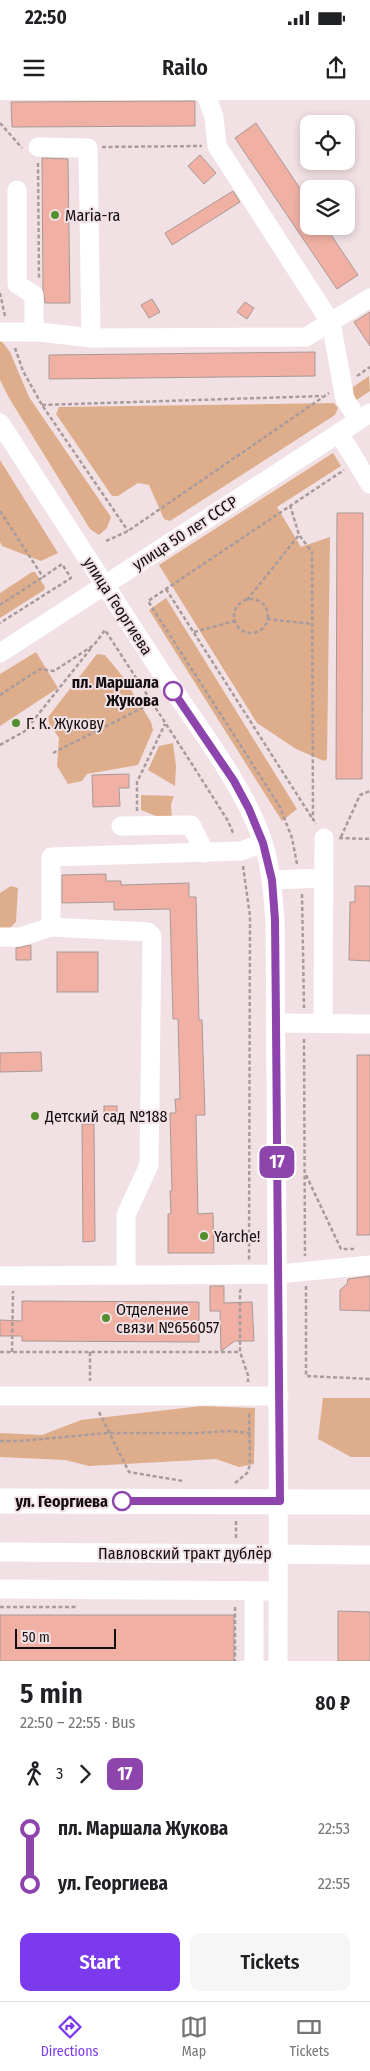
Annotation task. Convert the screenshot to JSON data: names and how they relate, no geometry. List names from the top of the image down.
{
  "streets": {
    "street": ["улица 50 лет СССР", "улица Георгиева", "Павловский тракт дублёр"]
  },
  "crossings": [
    ["улица 50 лет СССР", "улица Георгиева"],
    ["улица Георгиева", "Павловский тракт дублёр"]
  ],
  "places": [
    "Maria-ra",
    "пл. Маршала Жукова",
    "Г. К. Жукову",
    "Детский сад №188",
    "Yarche!",
    "Отделение связи №656057",
    "ул. Георгиева"
  ],
  "lines": ["bus line 17"],
  "scale_bar": "50 m",
  "page": {
    "status": "22:50",
    "header": "Railo",
    "on_map": "17",
    "scale": "50 m",
    "heading": ["5 min", "22:50 – 22:55 · Bus", "80 ₽"],
    "legs": ["3", "17"],
    "list": [
      {
        "name": "пл. Маршала Жукова",
        "value": "22:53"
      },
      {
        "name": "ул. Георгиева",
        "value": "22:55"
      }
    ],
    "buttons": ["Start", "Tickets"],
    "tabs": ["Directions", "Map", "Tickets"]
  }
}
